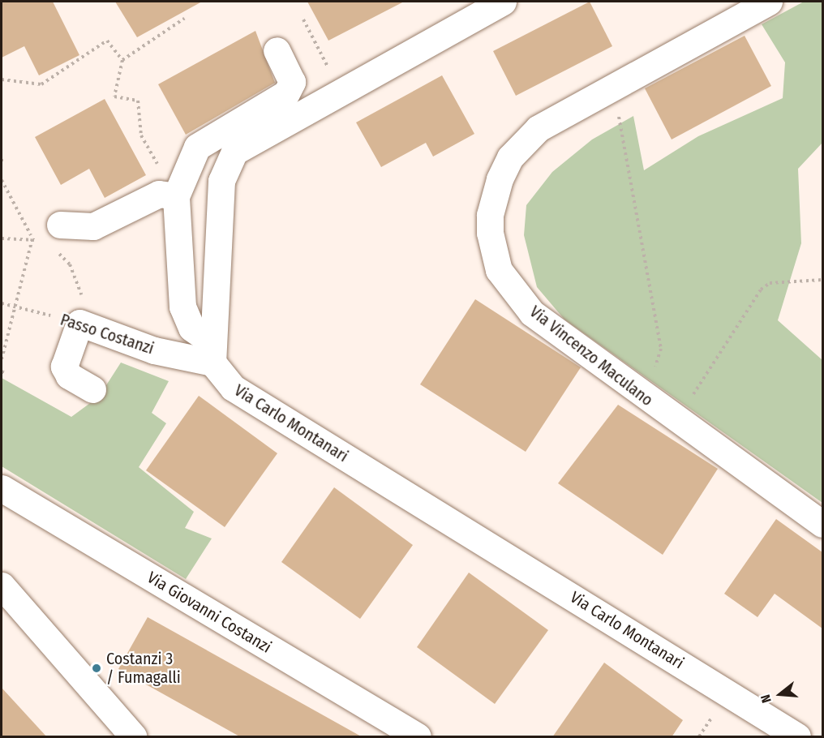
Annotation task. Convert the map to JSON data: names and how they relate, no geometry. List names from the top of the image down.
{
  "streets": {
    "street": [
      "Passo Costanzi",
      "Via Vincenzo Maculano",
      "Via Carlo Montanari",
      "Via Giovanni Costanzi"
    ]
  },
  "crossings": [
    ["Passo Costanzi", "Via Carlo Montanari"]
  ],
  "places": ["Costanzi 3 / Fumagalli"],
  "north": "left"
}
